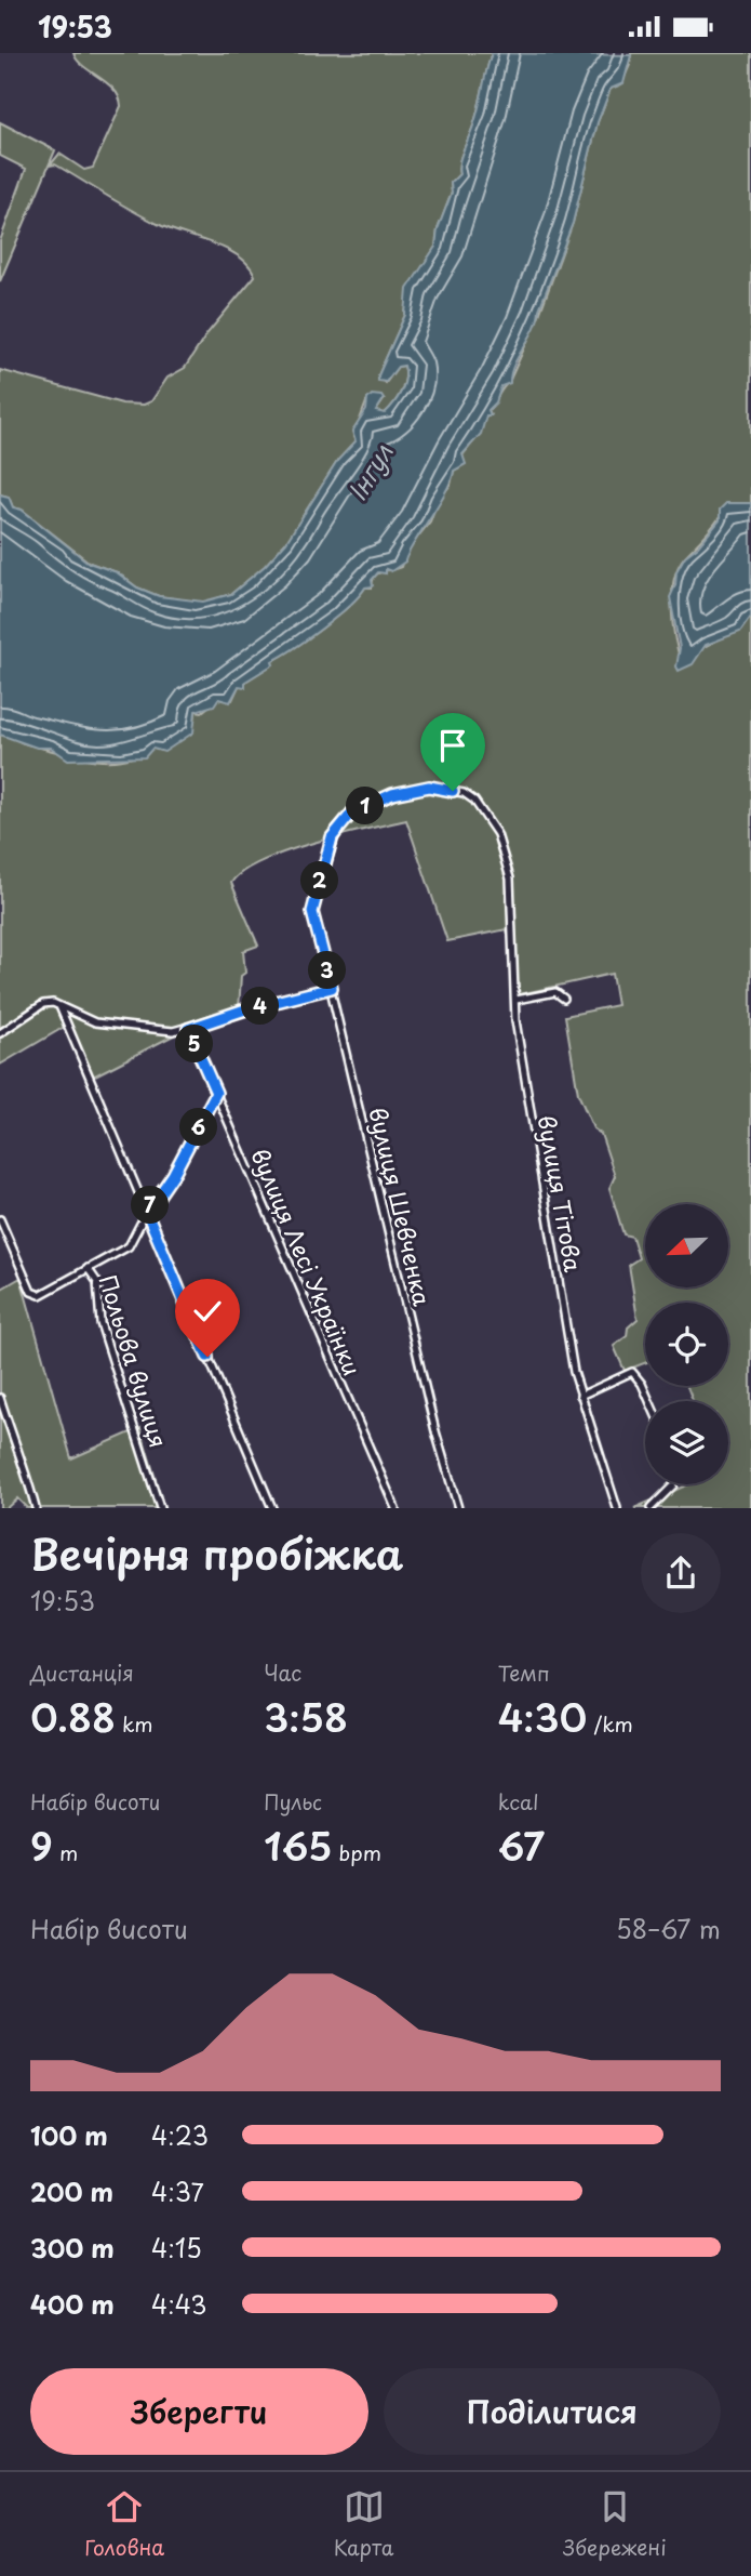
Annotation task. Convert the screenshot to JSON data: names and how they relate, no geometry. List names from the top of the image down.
{
  "streets": {
    "street": [
      "вулиця Тітова",
      "вулиця Шевченка",
      "вулиця Лесі Українки",
      "Польова вулиця"
    ]
  },
  "crossings": [
    ["вулиця Тітова", "вулиця Шевченка"]
  ],
  "water": ["Інгул"],
  "north": "bottom left",
  "page": {
    "status": "19:53",
    "pins": [
      "1",
      "2",
      "3",
      "4",
      "5",
      "6",
      "7"
    ],
    "heading": ["Вечірня пробіжка", "19:53"],
    "stats": [
      ["Дистанція", "0.88 km"],
      ["Час", "3:58"],
      ["Темп", "4:30 /km"],
      ["Набір висоти", "9 m"],
      ["Пульс", "165 bpm"],
      ["kcal", "67"]
    ],
    "chart": ["Набір висоти", "58–67 m"],
    "list": [
      {
        "name": "100 m",
        "note": "4:23"
      },
      {
        "name": "200 m",
        "note": "4:37"
      },
      {
        "name": "300 m",
        "note": "4:15"
      },
      {
        "name": "400 m",
        "note": "4:43"
      }
    ],
    "buttons": ["Зберегти", "Поділитися"],
    "tabs": ["Головна", "Карта", "Збережені"]
  }
}
